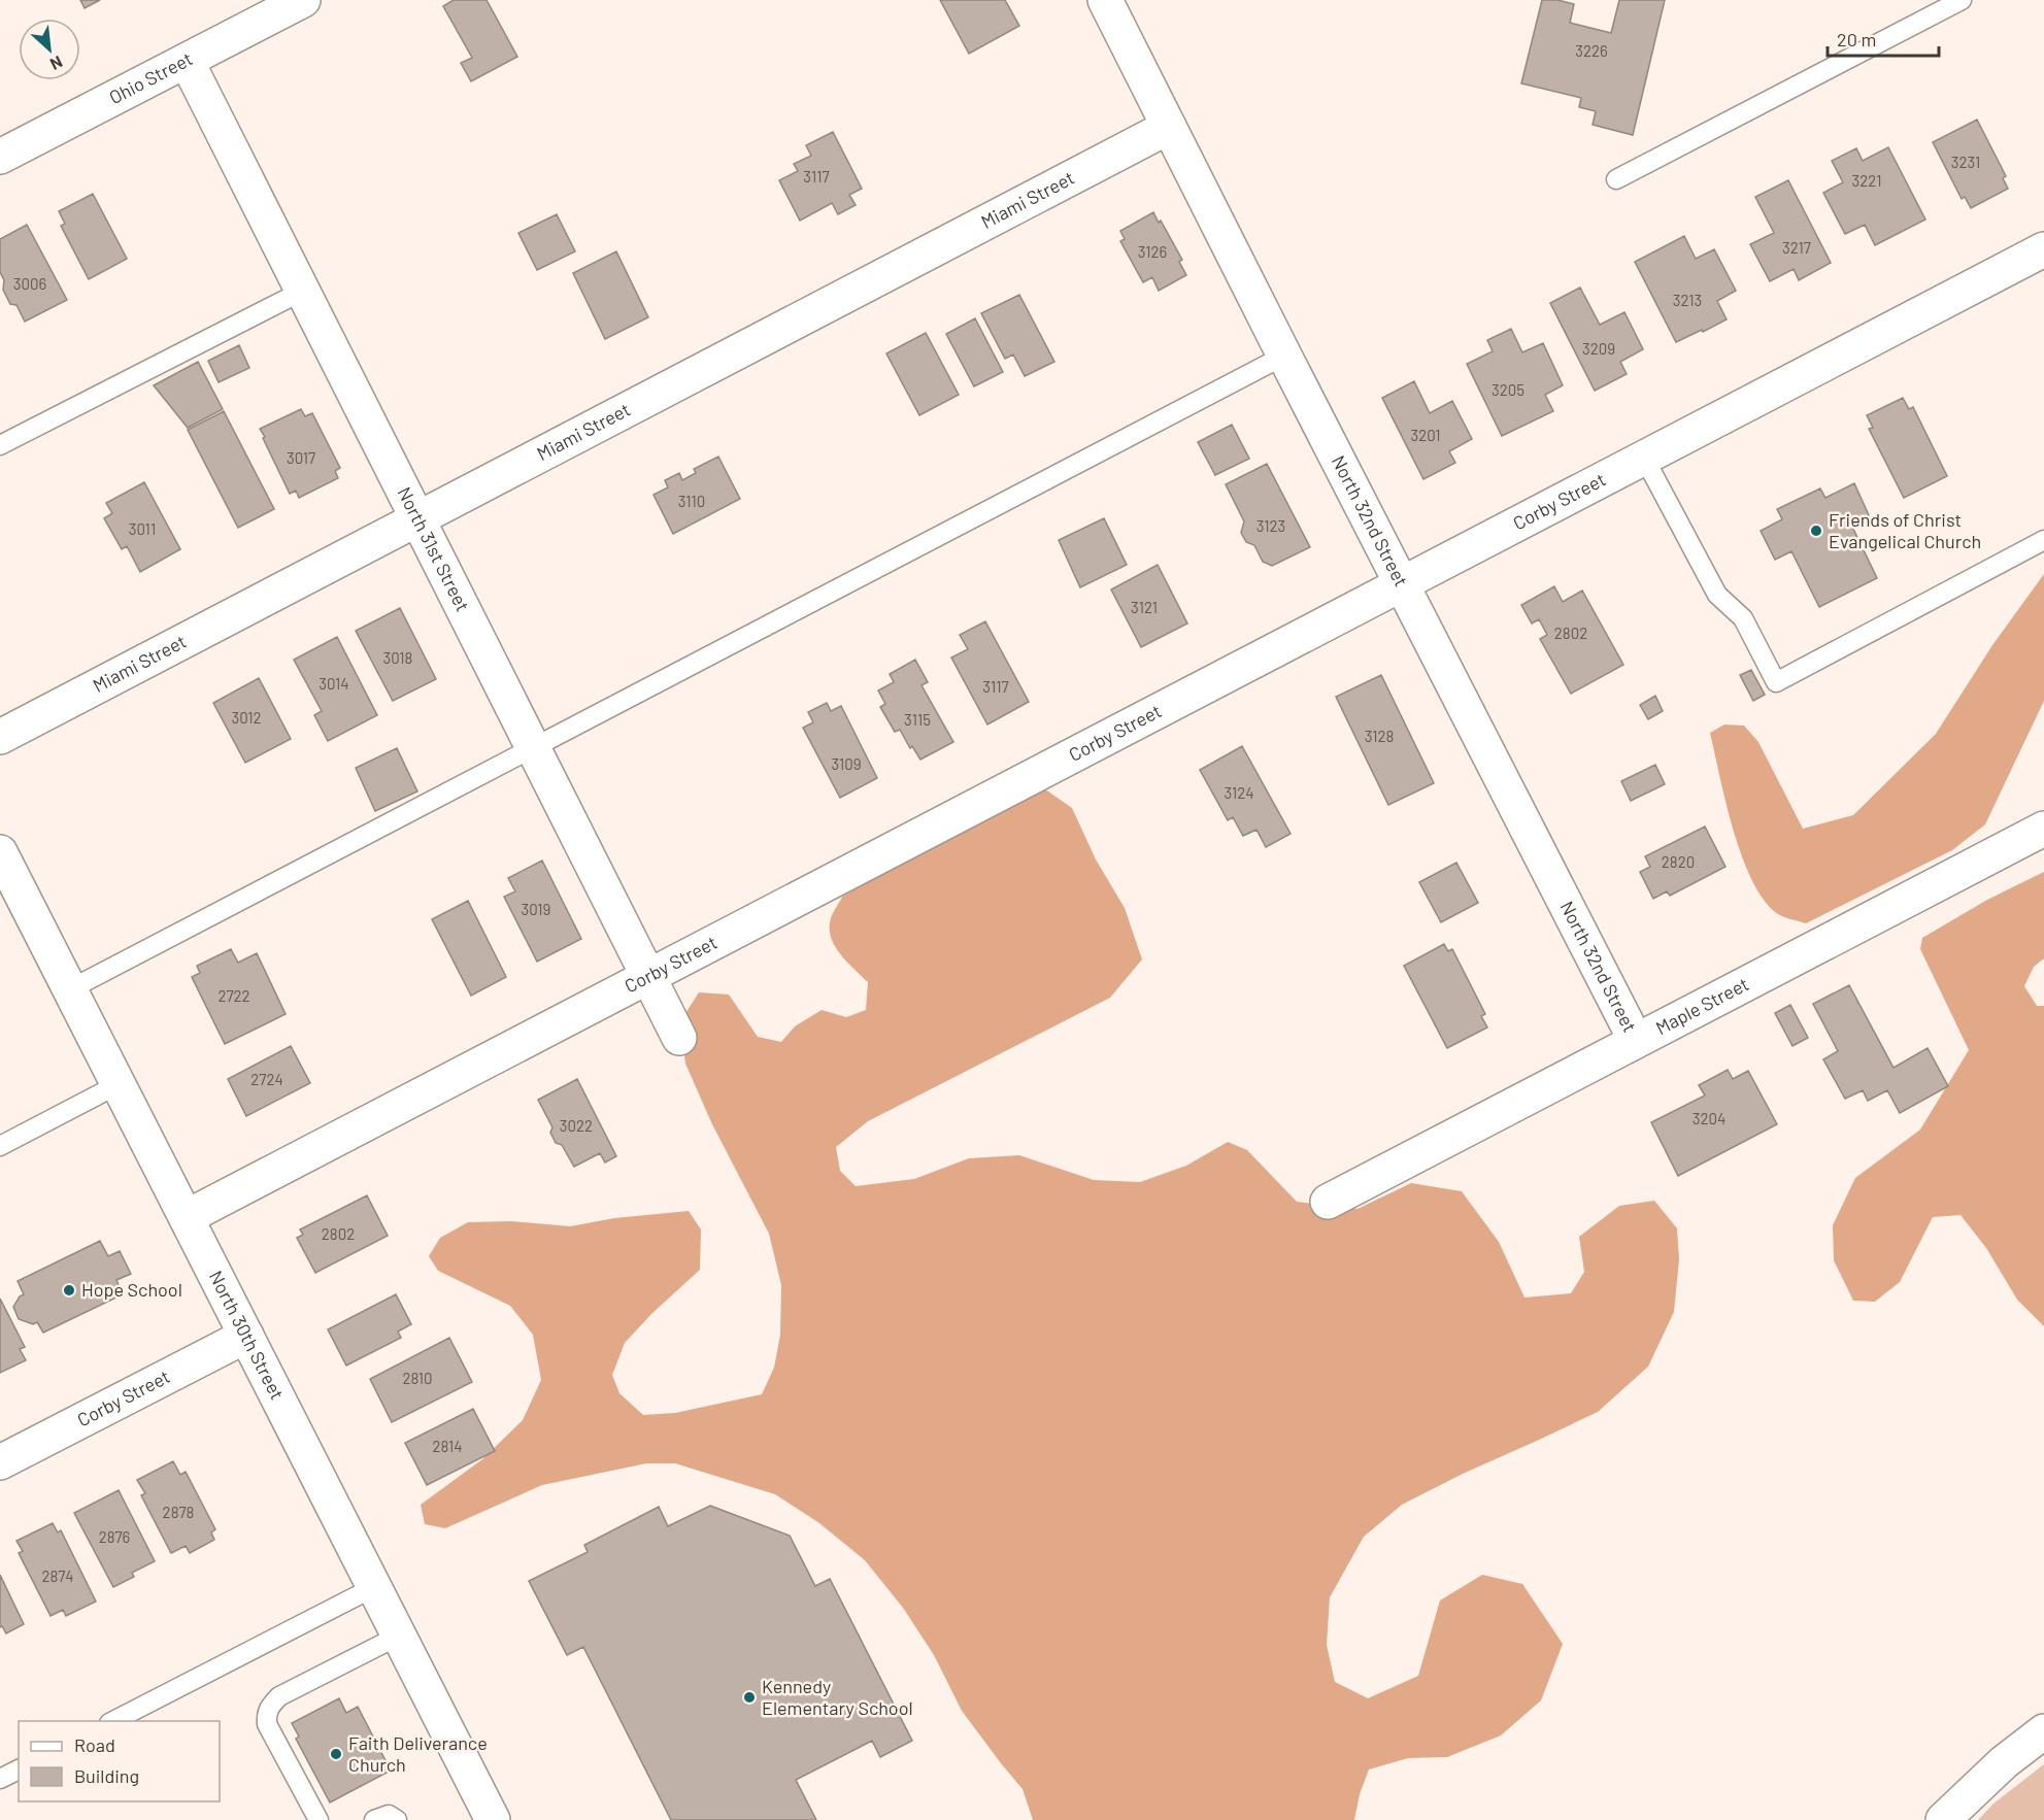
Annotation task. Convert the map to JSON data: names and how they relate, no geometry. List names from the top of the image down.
{
  "streets": {
    "street": [
      "Ohio Street",
      "Miami Street",
      "Corby Street",
      "North 32nd Street",
      "North 31st Street",
      "Maple Street",
      "North 30th Street"
    ]
  },
  "crossings": [
    ["Ohio Street", "North 31st Street"],
    ["Miami Street", "North 32nd Street"],
    ["Miami Street", "North 31st Street"],
    ["Corby Street", "North 32nd Street"],
    ["Corby Street", "North 31st Street"],
    ["Corby Street", "North 30th Street"],
    ["North 32nd Street", "Maple Street"]
  ],
  "places": [
    "Friends of Christ Evangelical Church",
    "Hope School",
    "Kennedy Elementary School",
    "Faith Deliverance Church"
  ],
  "house_numbers": [
    "3226",
    "3231",
    "3117",
    "3221",
    "3217",
    "3126",
    "3006",
    "3213",
    "3209",
    "3205",
    "3201",
    "3017",
    "3110",
    "3123",
    "3011",
    "3121",
    "2802",
    "3018",
    "3014",
    "3117",
    "3012",
    "3115",
    "3128",
    "3109",
    "3124",
    "2820",
    "3019",
    "2722",
    "2724",
    "3204",
    "3022",
    "2802",
    "2810",
    "2814",
    "2878",
    "2876",
    "2874"
  ],
  "legend": ["Road", "Building"],
  "scale_bar": "20 m",
  "north": "bottom right"
}
